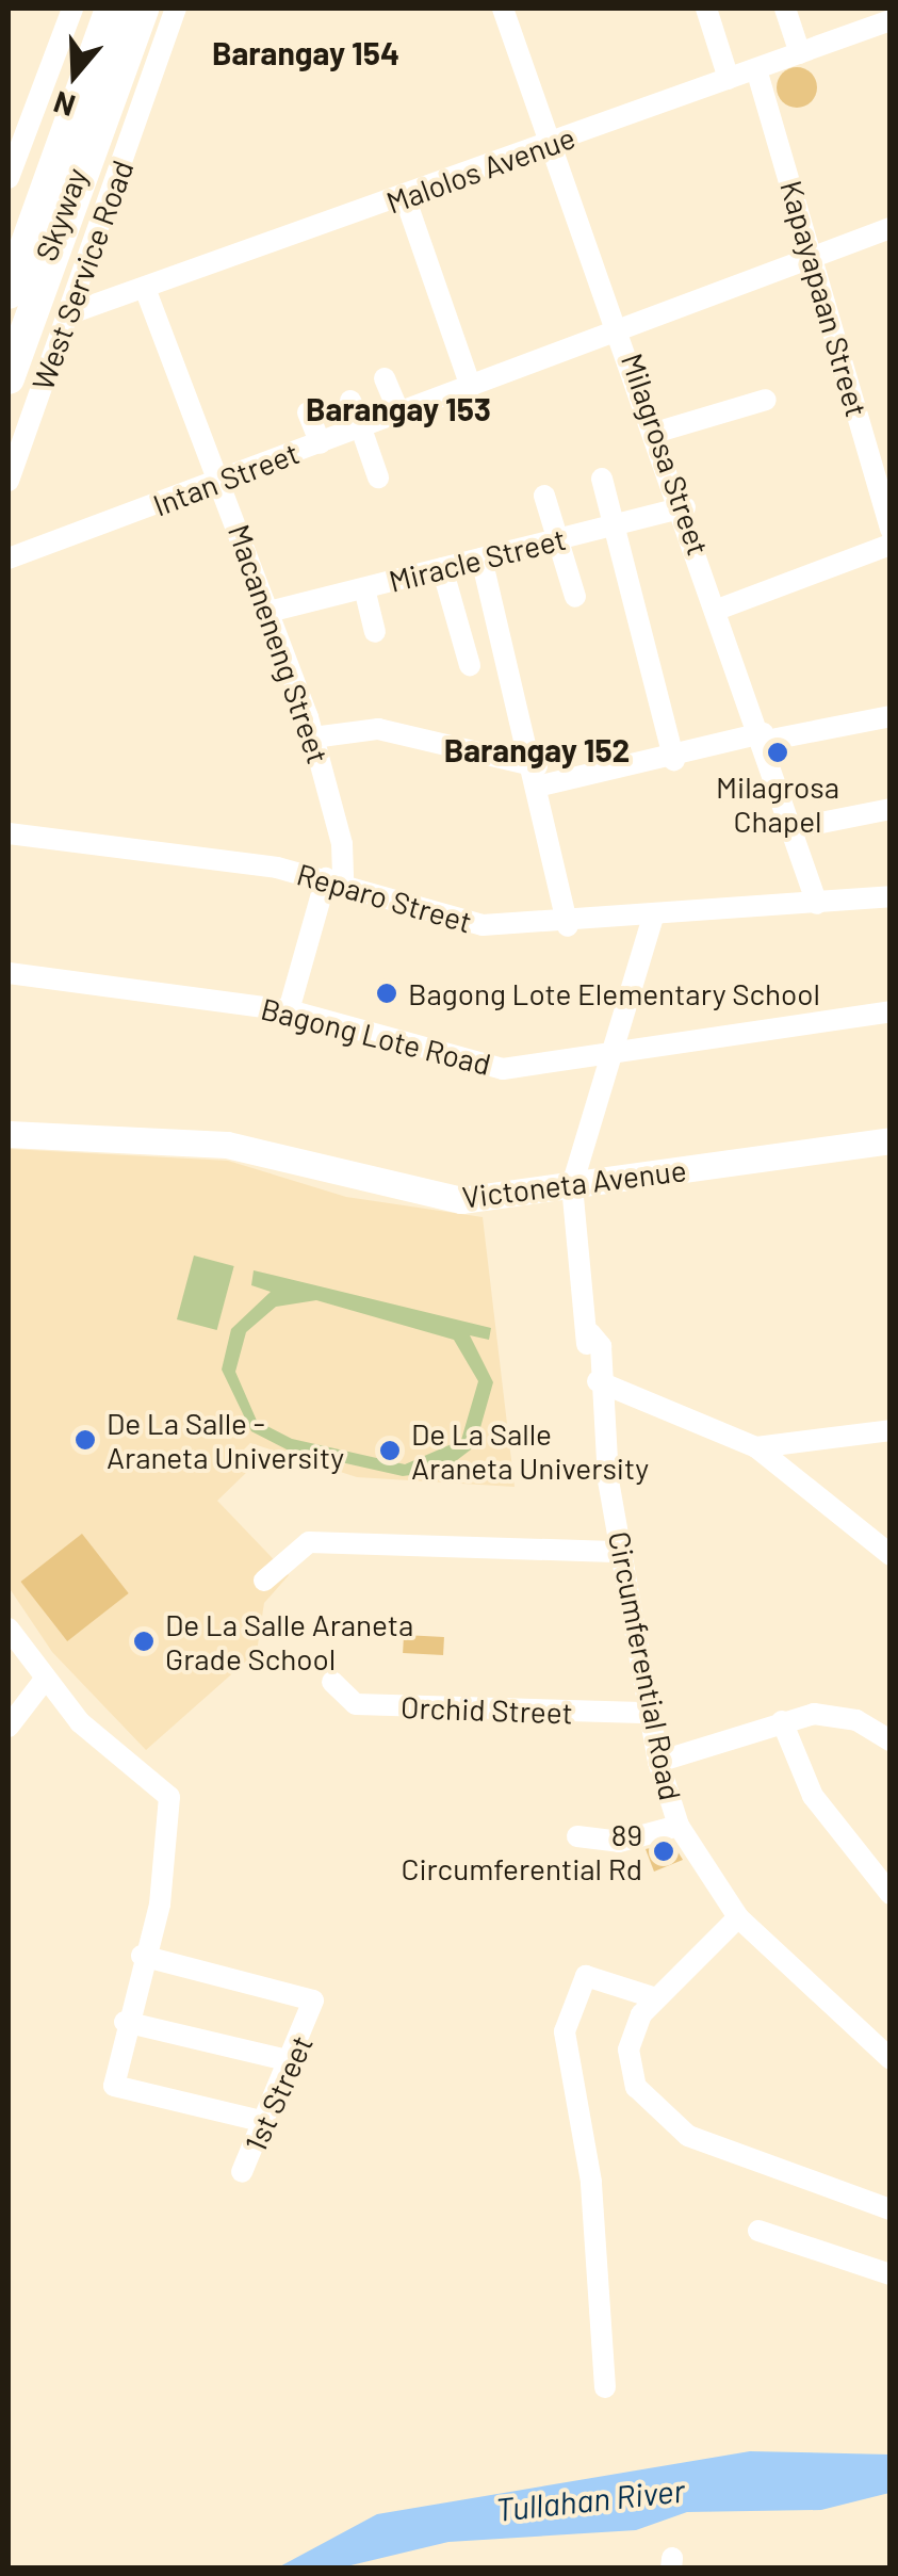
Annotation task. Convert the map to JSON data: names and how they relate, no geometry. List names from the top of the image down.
{
  "streets": {
    "highway": ["Skyway"],
    "main road": ["Victoneta Avenue"],
    "street": [
      "Malolos Avenue",
      "West Service Road",
      "Kapayapaan Street",
      "Milagrosa Street",
      "Intan Street",
      "Miracle Street",
      "Macaneneng Street",
      "Reparo Street",
      "Bagong Lote Road",
      "Circumferential Road",
      "Orchid Street",
      "1st Street"
    ]
  },
  "crossings": [
    ["Malolos Avenue", "West Service Road"],
    ["Malolos Avenue", "Kapayapaan Street"],
    ["Malolos Avenue", "Milagrosa Street"],
    ["Malolos Avenue", "Macaneneng Street"],
    ["Kapayapaan Street", "Intan Street"],
    ["Milagrosa Street", "Intan Street"],
    ["Milagrosa Street", "Miracle Street"],
    ["Milagrosa Street", "Reparo Street"],
    ["Intan Street", "Macaneneng Street"],
    ["Miracle Street", "Macaneneng Street"],
    ["Macaneneng Street", "Reparo Street"],
    ["Reparo Street", "Circumferential Road"],
    ["Bagong Lote Road", "Circumferential Road"],
    ["Victoneta Avenue", "Circumferential Road"],
    ["Circumferential Road", "Orchid Street"]
  ],
  "districts": ["Barangay 154", "Barangay 153", "Barangay 152"],
  "water": ["Tullahan River"],
  "places": [
    "Milagrosa Chapel",
    "Bagong Lote Elementary School",
    "De La Salle - Araneta University",
    "De La Salle Araneta University",
    "De La Salle Araneta Grade School",
    "89 Circumferential Rd"
  ],
  "north": "bottom"
}
